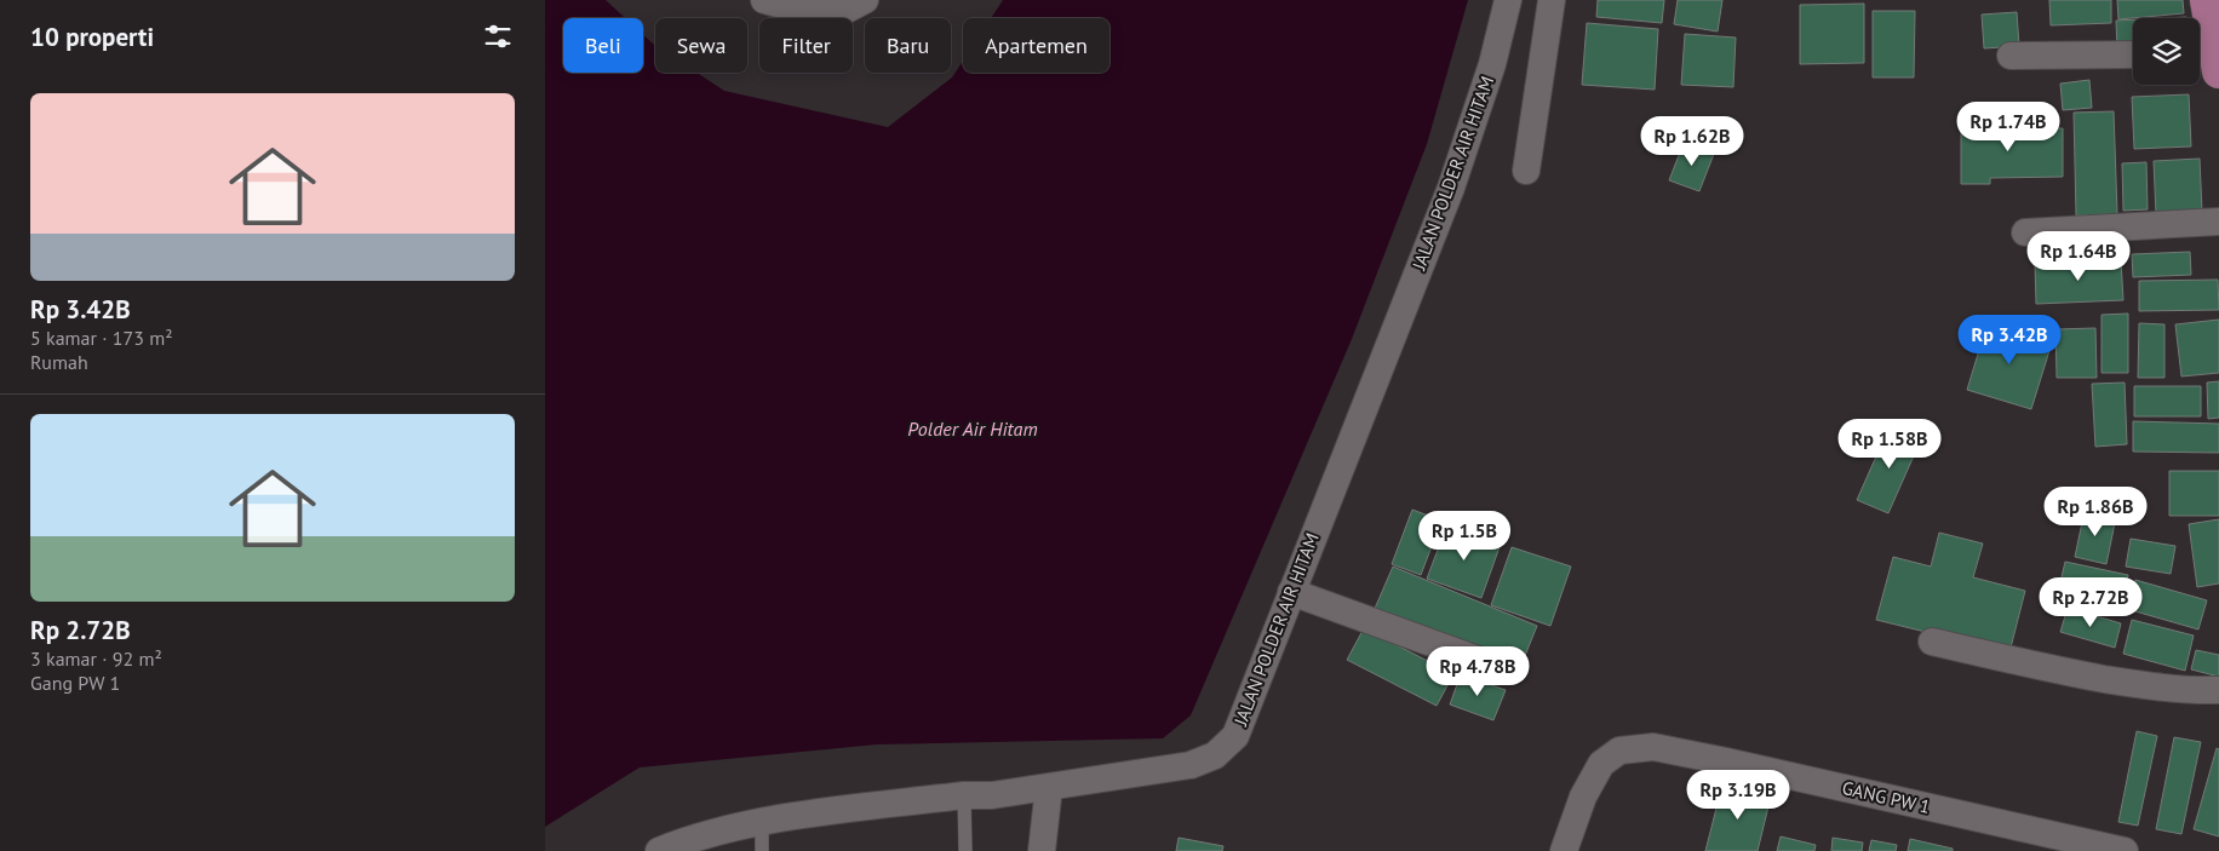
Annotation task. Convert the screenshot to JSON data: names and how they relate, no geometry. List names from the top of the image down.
{
  "streets": {
    "street": ["JALAN POLDER AIR HITAM", "GANG PW 1"]
  },
  "water": ["Polder Air Hitam"],
  "page": {
    "heading": "10 properti",
    "chip": [
      "Beli",
      "Sewa",
      "Filter",
      "Baru",
      "Apartemen"
    ],
    "list": [
      {
        "name": "Rp 3.42B",
        "note": "5 kamar · 173 m² · Rumah"
      },
      {
        "name": "Rp 2.72B",
        "note": "3 kamar · 92 m² · Gang PW 1"
      }
    ],
    "price": [
      "Rp 1.74B",
      "Rp 1.62B",
      "Rp 1.64B",
      "Rp 3.42B",
      "Rp 1.58B",
      "Rp 1.86B",
      "Rp 1.5B",
      "Rp 2.72B",
      "Rp 4.78B",
      "Rp 3.19B"
    ]
  }
}
